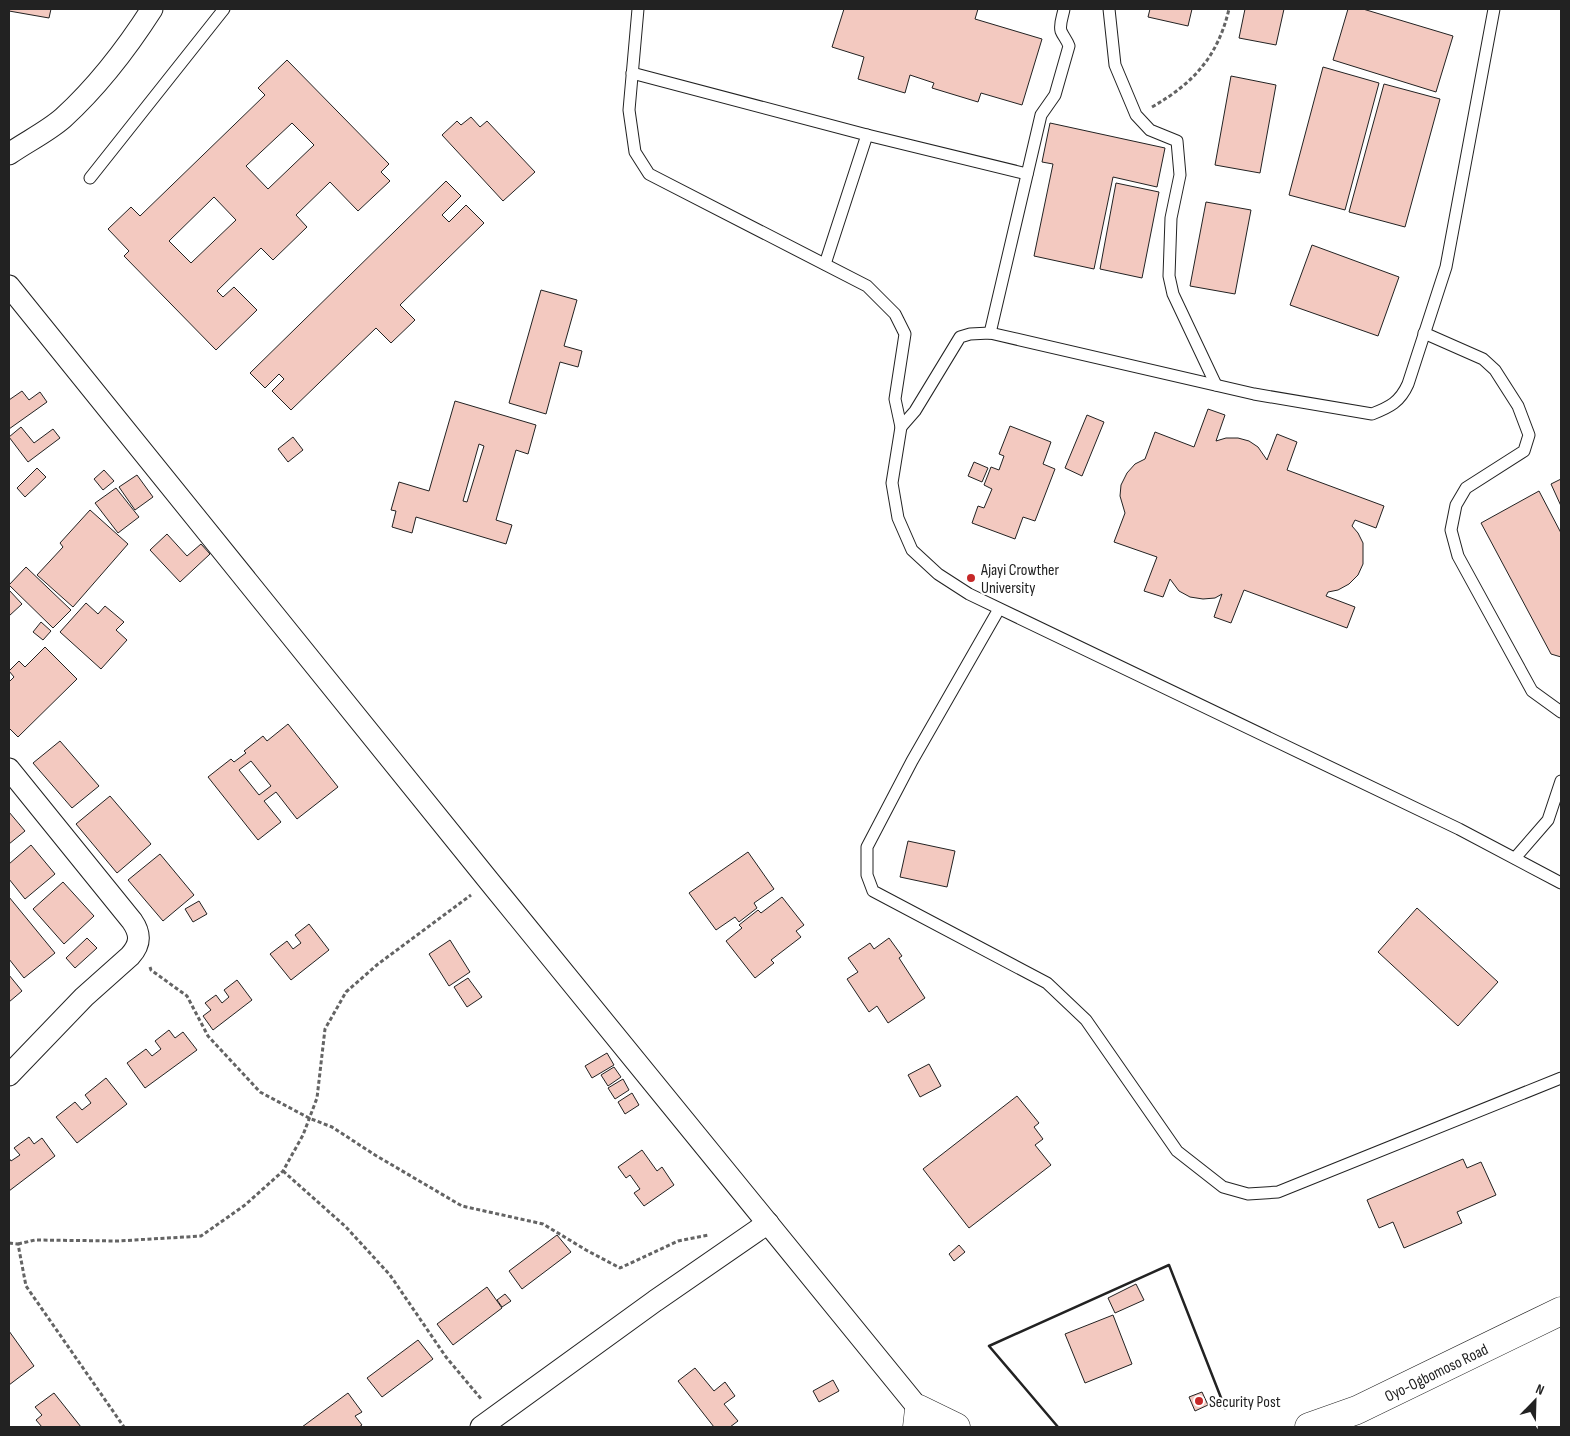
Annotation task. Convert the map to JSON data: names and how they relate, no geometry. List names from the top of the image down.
{
  "streets": {
    "highway": ["Oyo-Ogbomoso Road"]
  },
  "places": ["Ajayi Crowther University", "Security Post"],
  "north": "top right"
}
